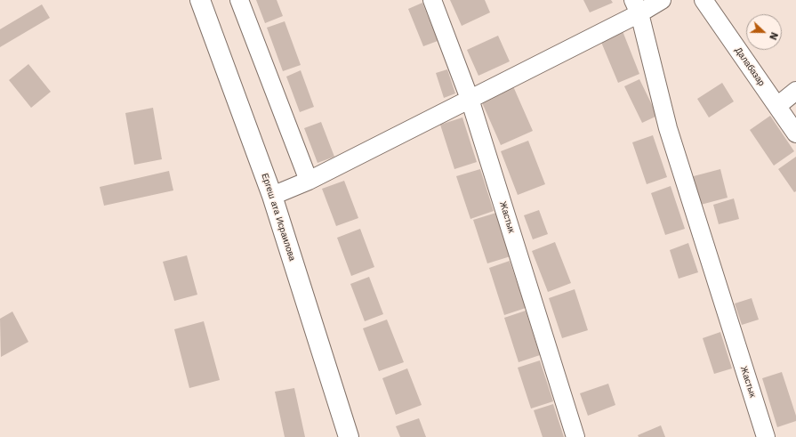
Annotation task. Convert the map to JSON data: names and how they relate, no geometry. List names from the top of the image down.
{
  "streets": {
    "main road": ["Ергеш ата Исраилова"],
    "street": ["Далабазар", "Жастык"]
  },
  "north": "right"
}
